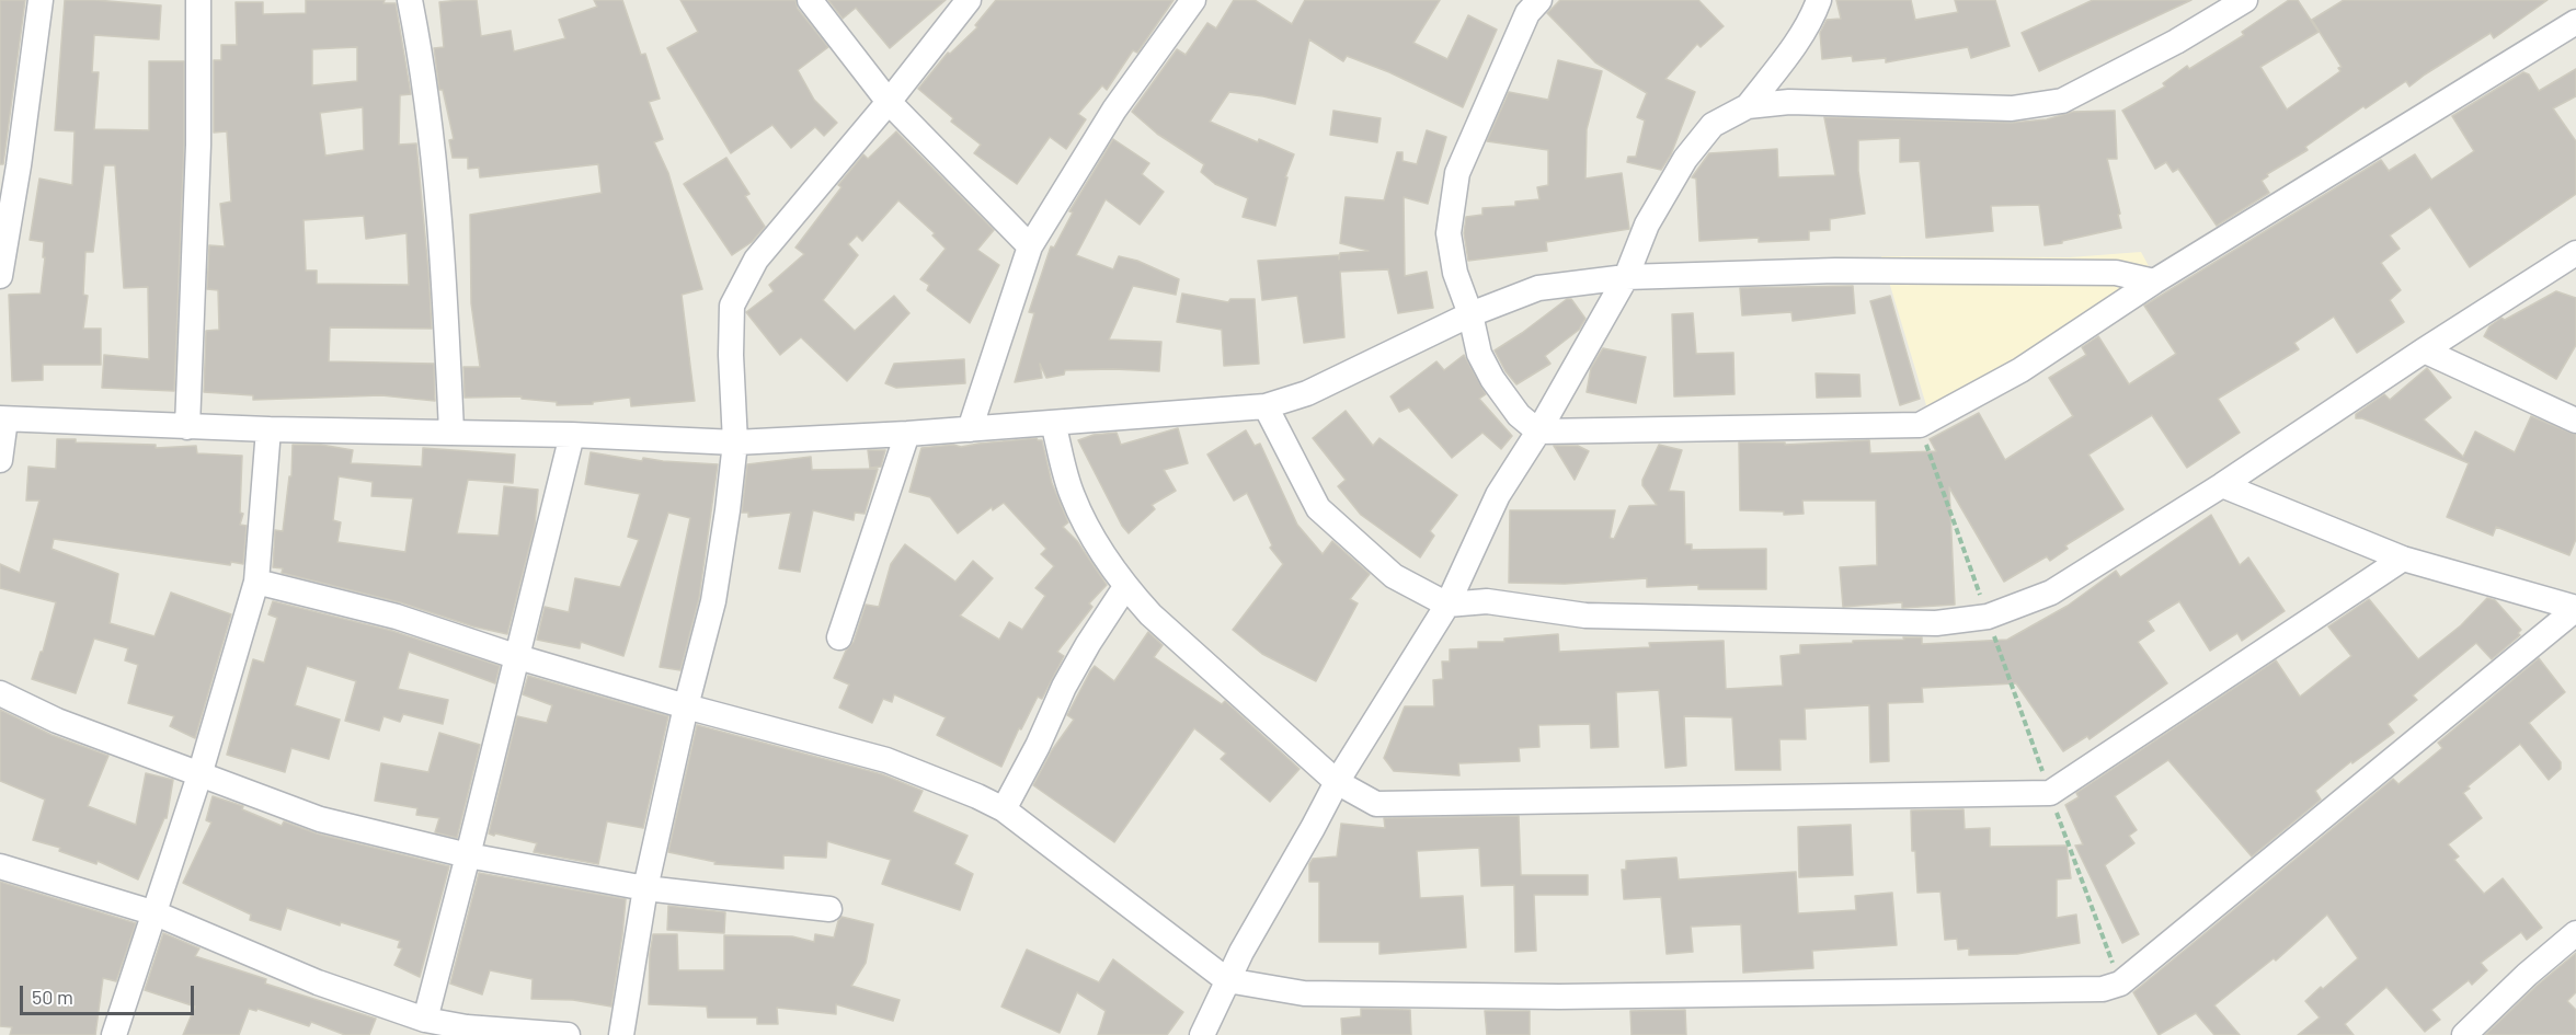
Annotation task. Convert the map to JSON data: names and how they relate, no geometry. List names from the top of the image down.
{
  "scale_bar": "50 m"
}
